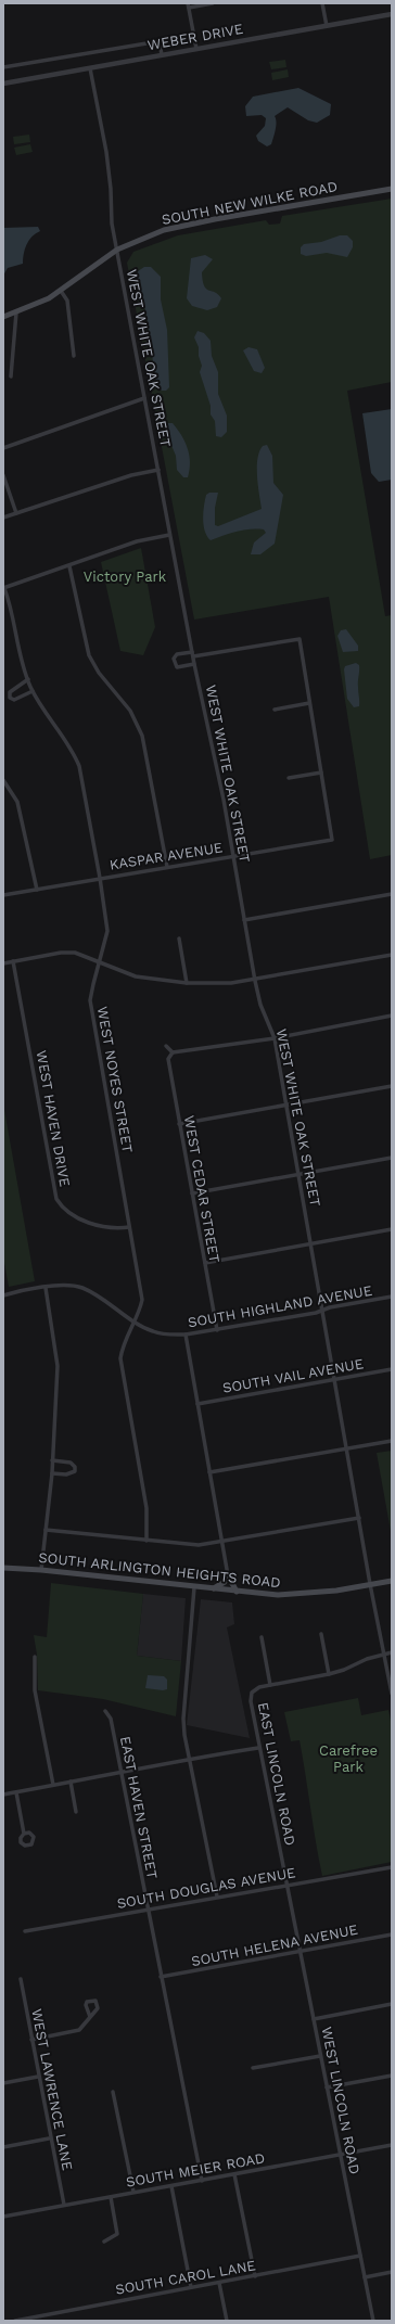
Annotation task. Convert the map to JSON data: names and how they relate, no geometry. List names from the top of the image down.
{
  "streets": {
    "main road": ["SOUTH NEW WILKE ROAD", "SOUTH ARLINGTON HEIGHTS ROAD"],
    "street": [
      "WEBER DRIVE",
      "WEST WHITE OAK STREET",
      "KASPAR AVENUE",
      "WEST NOYES STREET",
      "WEST HAVEN DRIVE",
      "WEST CEDAR STREET",
      "SOUTH HIGHLAND AVENUE",
      "SOUTH VAIL AVENUE",
      "EAST LINCOLN ROAD",
      "EAST HAVEN STREET",
      "SOUTH DOUGLAS AVENUE",
      "SOUTH HELENA AVENUE",
      "WEST LAWRENCE LANE",
      "WEST LINCOLN ROAD",
      "SOUTH MEIER ROAD",
      "SOUTH CAROL LANE"
    ]
  },
  "crossings": [
    ["WEBER DRIVE", "WEST WHITE OAK STREET"],
    ["SOUTH NEW WILKE ROAD", "WEST WHITE OAK STREET"],
    ["WEST WHITE OAK STREET", "KASPAR AVENUE"],
    ["WEST WHITE OAK STREET", "SOUTH HIGHLAND AVENUE"],
    ["WEST WHITE OAK STREET", "SOUTH VAIL AVENUE"],
    ["WEST WHITE OAK STREET", "SOUTH ARLINGTON HEIGHTS ROAD"],
    ["KASPAR AVENUE", "WEST NOYES STREET"],
    ["WEST NOYES STREET", "WEST HAVEN DRIVE"],
    ["WEST NOYES STREET", "SOUTH HIGHLAND AVENUE"],
    ["WEST CEDAR STREET", "SOUTH HIGHLAND AVENUE"],
    ["EAST LINCOLN ROAD", "SOUTH DOUGLAS AVENUE"],
    ["EAST LINCOLN ROAD", "WEST LINCOLN ROAD"],
    ["EAST HAVEN STREET", "SOUTH DOUGLAS AVENUE"],
    ["EAST HAVEN STREET", "SOUTH HELENA AVENUE"],
    ["EAST HAVEN STREET", "SOUTH MEIER ROAD"],
    ["SOUTH DOUGLAS AVENUE", "WEST LINCOLN ROAD"],
    ["SOUTH HELENA AVENUE", "WEST LINCOLN ROAD"],
    ["WEST LAWRENCE LANE", "SOUTH MEIER ROAD"],
    ["WEST LINCOLN ROAD", "SOUTH MEIER ROAD"],
    ["WEST LINCOLN ROAD", "SOUTH CAROL LANE"]
  ],
  "parks": ["Victory Park", "Carefree Park"]
}
